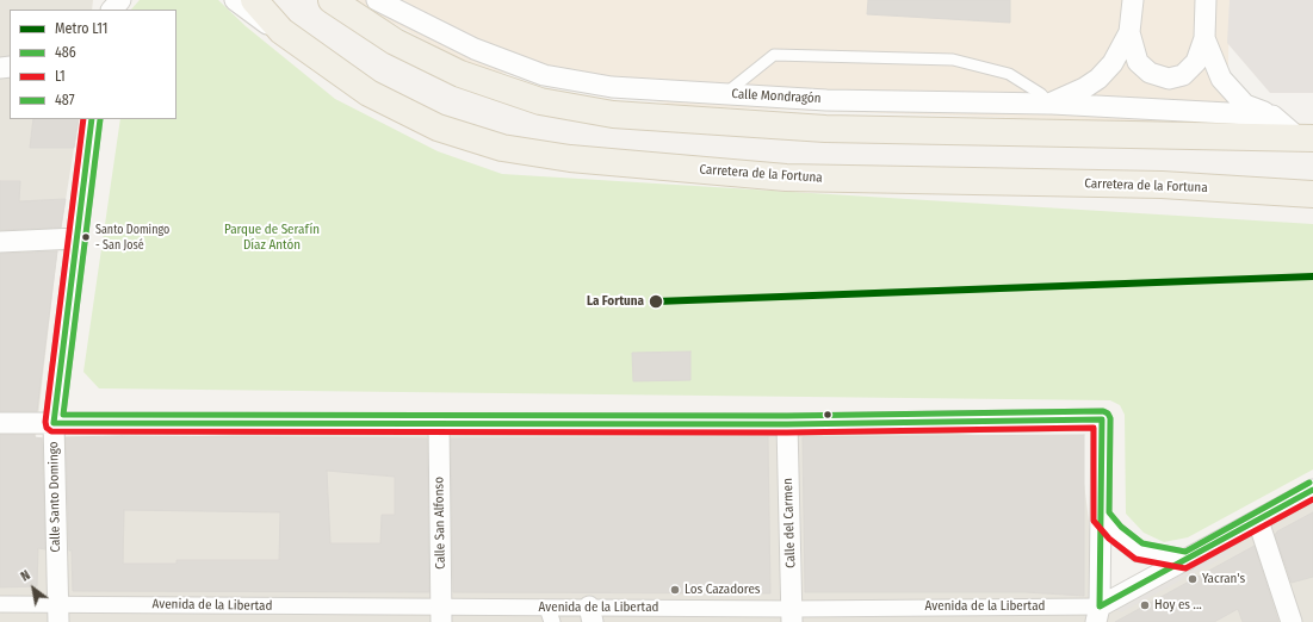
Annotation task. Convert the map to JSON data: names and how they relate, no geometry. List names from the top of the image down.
{
  "streets": {
    "main road": ["Carretera de la Fortuna"],
    "street": [
      "Calle Mondragón",
      "Calle Santo Domingo",
      "Calle San Alfonso",
      "Calle del Carmen",
      "Avenida de la Libertad"
    ]
  },
  "crossings": [
    ["Calle Santo Domingo", "Avenida de la Libertad"],
    ["Calle San Alfonso", "Avenida de la Libertad"],
    ["Calle del Carmen", "Avenida de la Libertad"]
  ],
  "parks": ["Parque de Serafín Díaz Antón"],
  "places": [
    "Santo Domingo - San José",
    "La Fortuna",
    "Yacran's",
    "Los Cazadores",
    "Hoy es ..."
  ],
  "lines": [
    "transit line 486",
    "transit line L1",
    "transit line 487",
    "metro line L11"
  ],
  "legend": [
    "Metro L11",
    "486",
    "L1",
    "487"
  ],
  "north": "top left"
}
